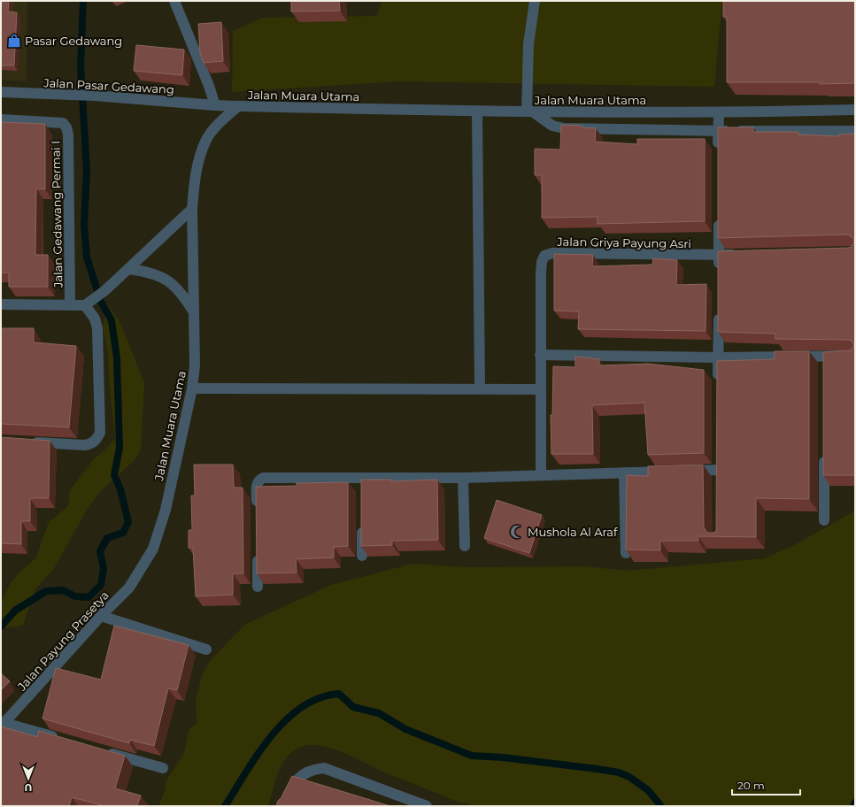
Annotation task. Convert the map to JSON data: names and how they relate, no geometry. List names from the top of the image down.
{
  "streets": {
    "street": [
      "Jalan Pasar Gedawang",
      "Jalan Muara Utama",
      "Jalan Gedawang Permai I",
      "Jalan Griya Payung Asri",
      "Jalan Payung Prasetya"
    ]
  },
  "crossings": [
    ["Jalan Pasar Gedawang", "Jalan Muara Utama"],
    ["Jalan Muara Utama", "Jalan Payung Prasetya"]
  ],
  "places": {
    "shop": ["Pasar Gedawang"],
    "mosque": ["Mushola Al Araf"]
  },
  "scale_bar": "20 m",
  "north": "bottom"
}
